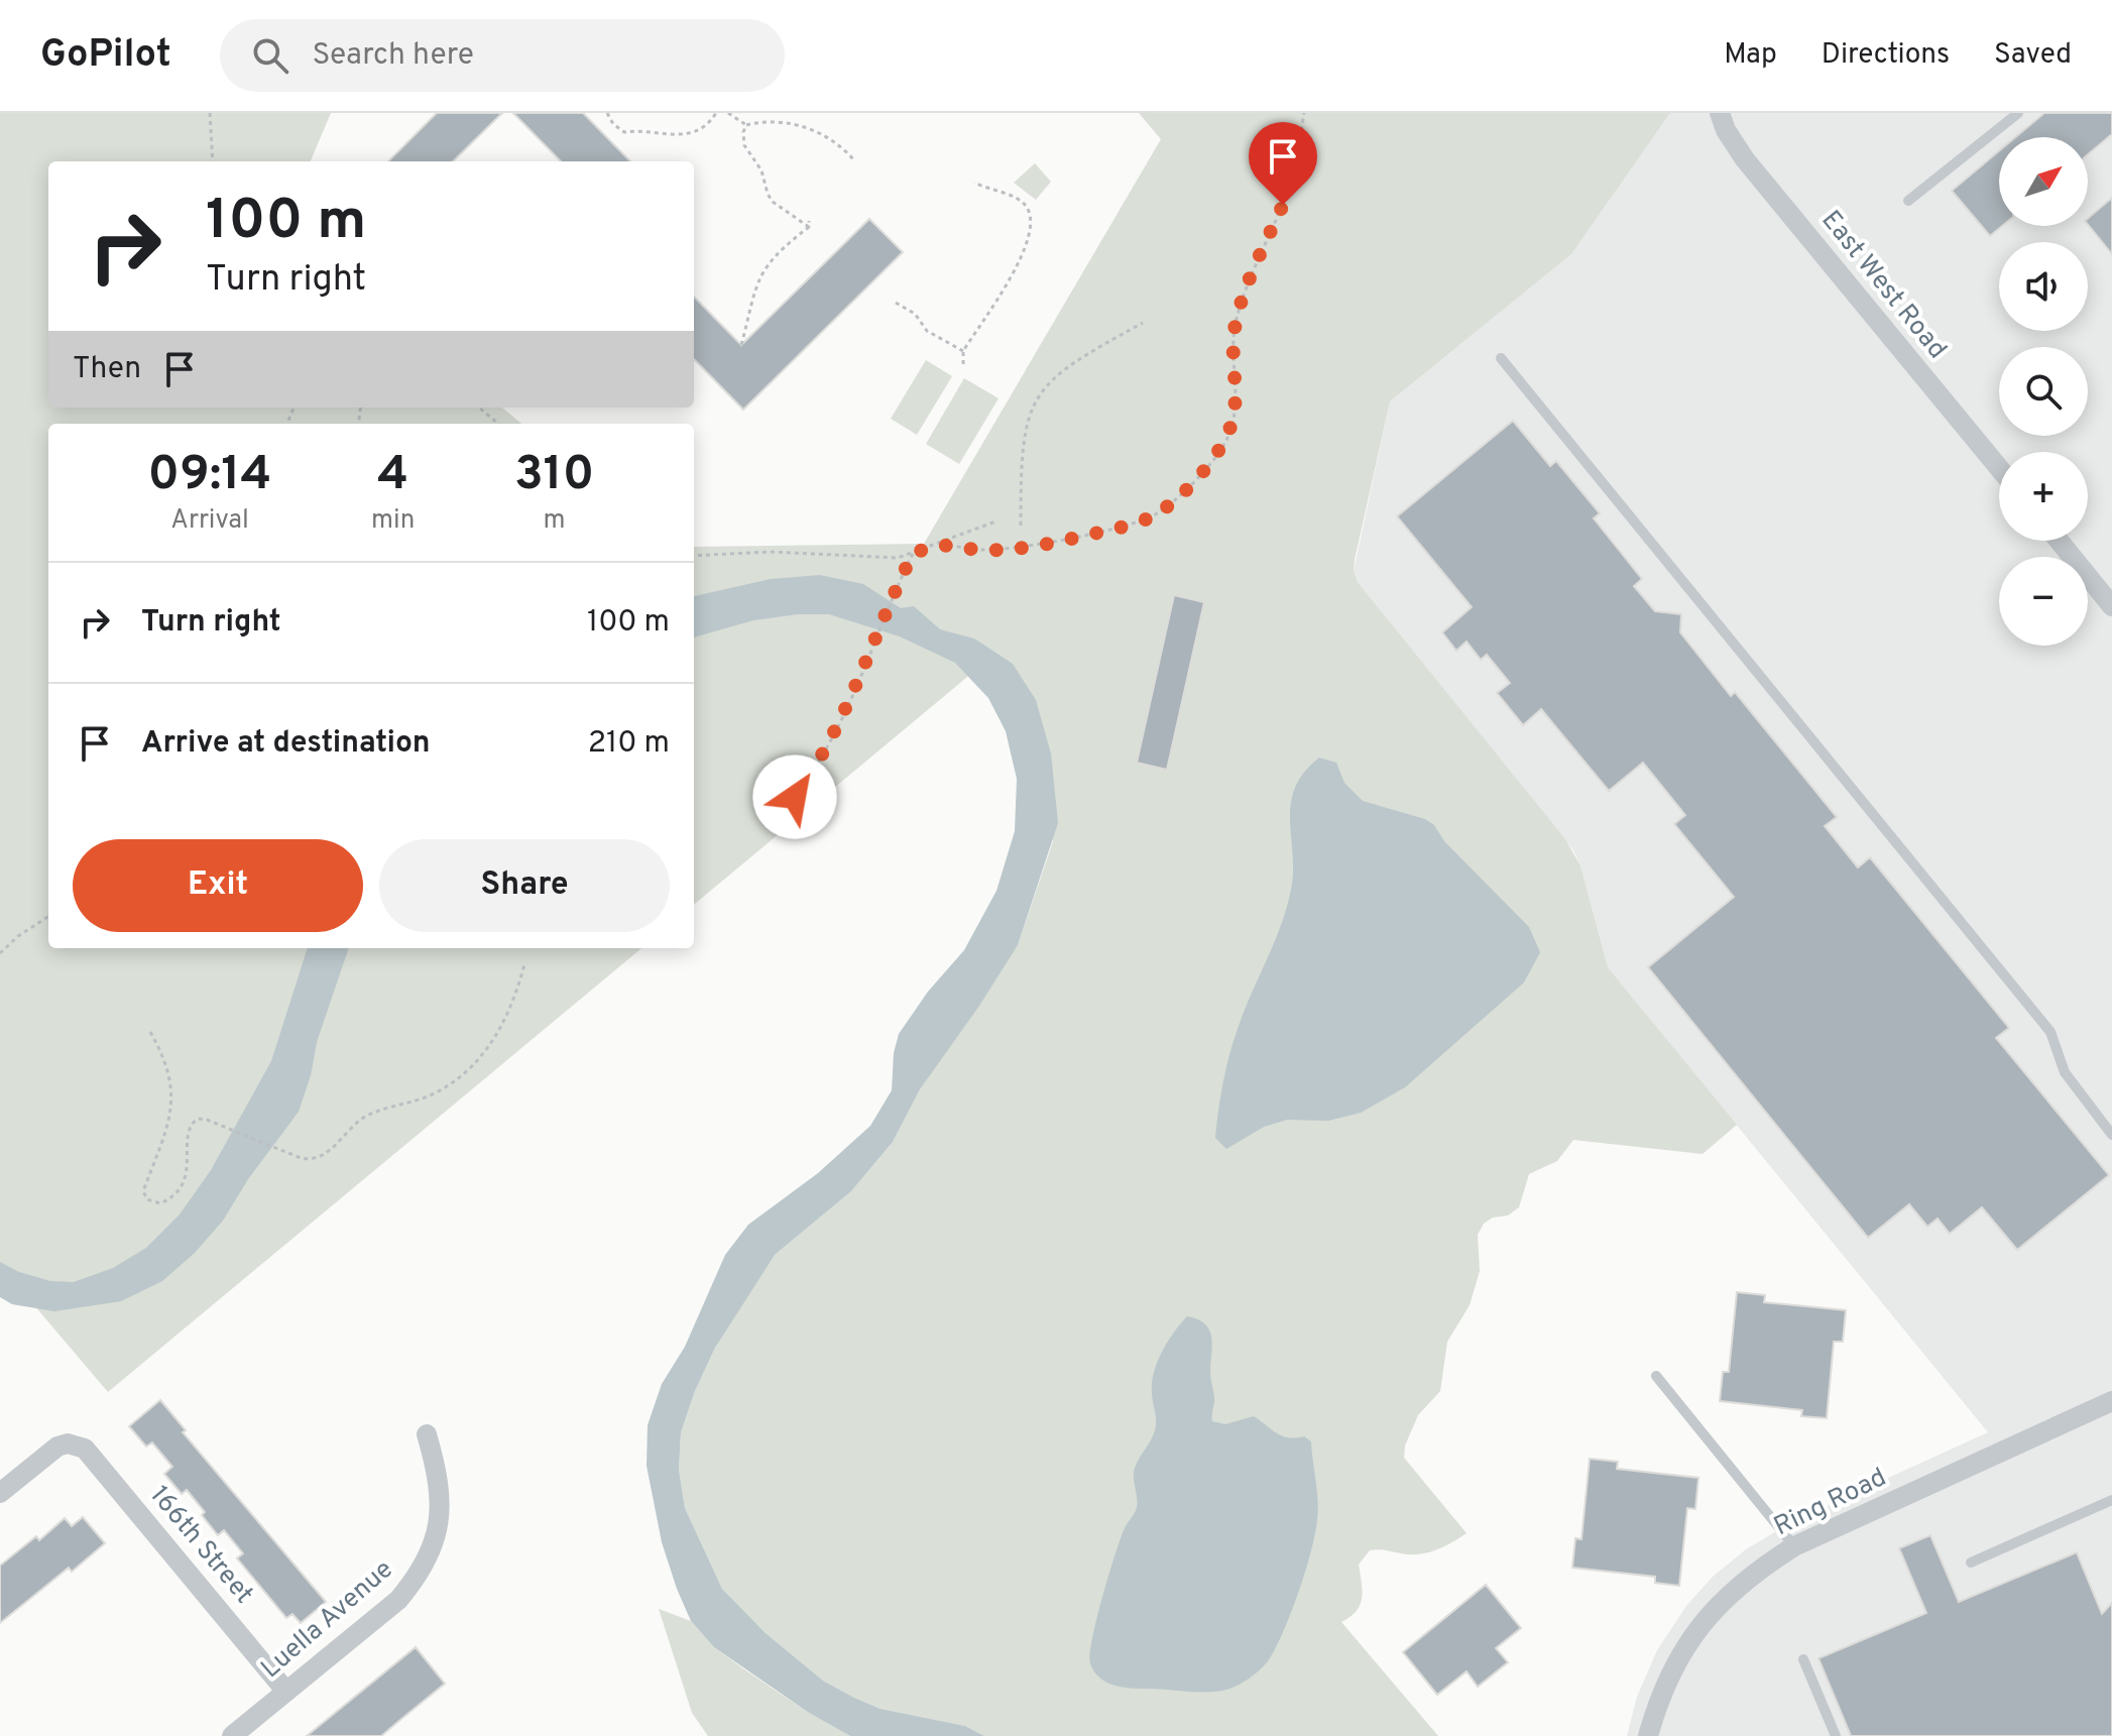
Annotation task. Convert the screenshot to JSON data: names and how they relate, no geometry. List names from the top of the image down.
{
  "streets": {
    "street": [
      "East West Road",
      "Ring Road",
      "166th Street",
      "Luella Avenue"
    ]
  },
  "crossings": [
    ["166th Street", "Luella Avenue"]
  ],
  "north": "top right",
  "page": {
    "header": "GoPilot",
    "search": "Search here",
    "nav": ["Map", "Directions", "Saved"],
    "map_buttons": ["+", "−"],
    "turn": ["100 m", "Turn right"],
    "then": "Then",
    "eta": [
      "09:14",
      "Arrival",
      "4",
      "min",
      "310",
      "m"
    ],
    "list": [
      {
        "name": "Turn right",
        "value": "100 m"
      },
      {
        "name": "Arrive at destination",
        "value": "210 m"
      }
    ],
    "buttons": ["Exit", "Share"]
  }
}
